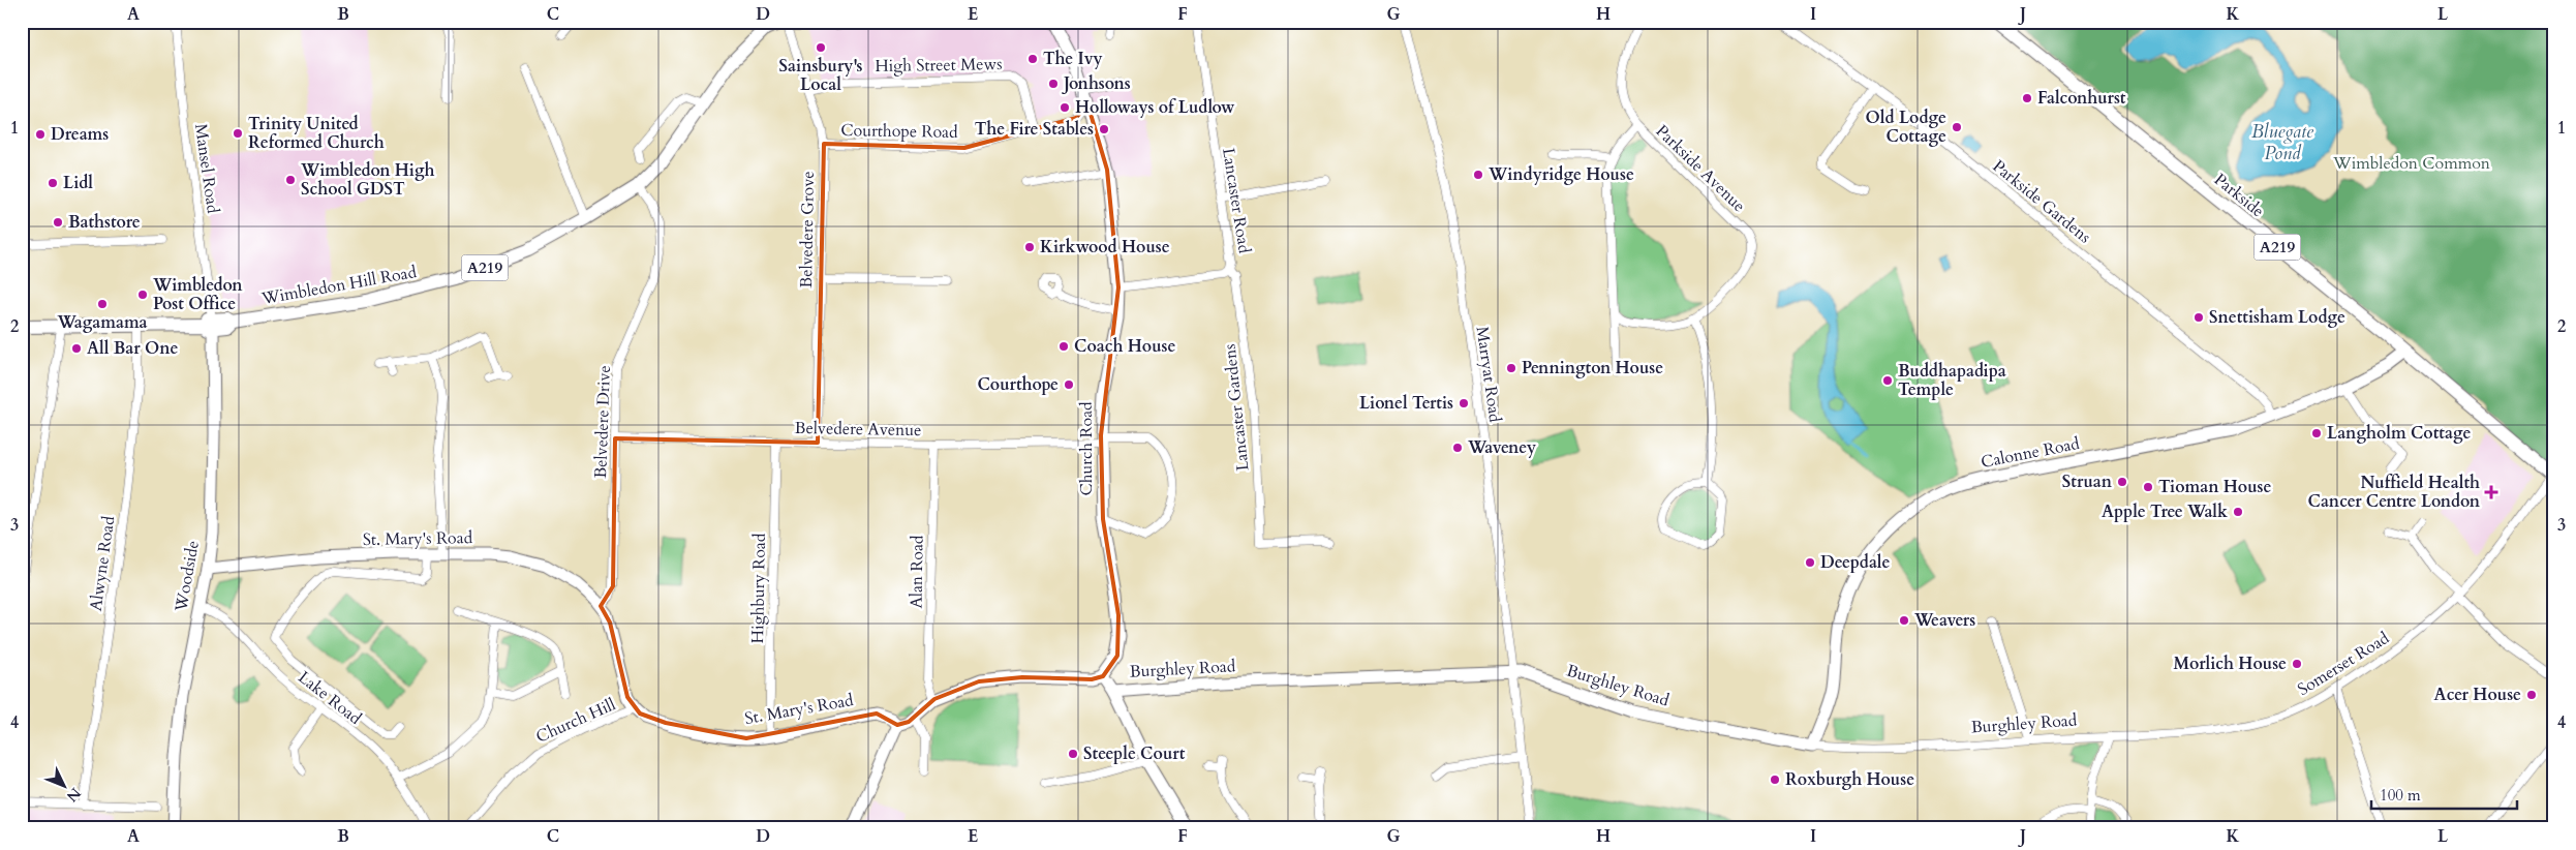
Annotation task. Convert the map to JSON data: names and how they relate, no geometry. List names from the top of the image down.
{
  "streets": {
    "main road": ["Parkside", "A219", "Wimbledon Hill Road"],
    "street": [
      "High Street Mews",
      "Courthope Road",
      "Mansel Road",
      "Parkside Avenue",
      "Lancaster Road",
      "Parkside Gardens",
      "Belvedere Grove",
      "Marryat Road",
      "Lancaster Gardens",
      "Belvedere Drive",
      "Belvedere Avenue",
      "Church Road",
      "Calonne Road",
      "St. Mary's Road",
      "Alwyne Road",
      "Alan Road",
      "Woodside",
      "Highbury Road",
      "Somerset Road",
      "Burghley Road",
      "Lake Road",
      "Church Hill"
    ]
  },
  "crossings": [
    ["High Street Mews", "Courthope Road"],
    ["High Street Mews", "Belvedere Grove"],
    ["Courthope Road", "Belvedere Grove"],
    ["Courthope Road", "Church Road"],
    ["Mansel Road", "Wimbledon Hill Road"],
    ["Mansel Road", "Woodside"],
    ["Parkside", "Calonne Road"],
    ["Parkside", "Somerset Road"],
    ["Lancaster Road", "Lancaster Gardens"],
    ["Lancaster Road", "Church Road"],
    ["Parkside Gardens", "Calonne Road"],
    ["Belvedere Grove", "A219"],
    ["Belvedere Grove", "Wimbledon Hill Road"],
    ["Belvedere Grove", "Belvedere Avenue"],
    ["A219", "Wimbledon Hill Road"],
    ["Wimbledon Hill Road", "Belvedere Drive"],
    ["Wimbledon Hill Road", "Alwyne Road"],
    ["Wimbledon Hill Road", "Woodside"],
    ["Marryat Road", "Burghley Road"],
    ["Belvedere Drive", "Belvedere Avenue"],
    ["Belvedere Drive", "St. Mary's Road"],
    ["Belvedere Avenue", "Church Road"],
    ["Belvedere Avenue", "Alan Road"],
    ["Belvedere Avenue", "Highbury Road"],
    ["Calonne Road", "Burghley Road"],
    ["St. Mary's Road", "Woodside"],
    ["St. Mary's Road", "Highbury Road"],
    ["St. Mary's Road", "Church Hill"],
    ["Woodside", "Lake Road"],
    ["Somerset Road", "Burghley Road"]
  ],
  "water": ["Bluegate Pond"],
  "parks": ["Wimbledon Common"],
  "places": {
    "other": [
      "Sainsbury's Local",
      "The Ivy",
      "Jonhsons",
      "Falconhurst",
      "Holloways of Ludlow",
      "Old Lodge Cottage",
      "The Fire Stables",
      "Trinity United Reformed Church",
      "Dreams",
      "Windyridge House",
      "Wimbledon High School GDST",
      "Lidl",
      "Bathstore",
      "Kirkwood House",
      "Wimbledon Post Office",
      "Wagamama",
      "Snettisham Lodge",
      "Coach House",
      "All Bar One",
      "Pennington House",
      "Buddhapadipa Temple",
      "Courthope",
      "Lionel Tertis",
      "Langholm Cottage",
      "Waveney",
      "Struan",
      "Tioman House",
      "Apple Tree Walk",
      "Deepdale",
      "Weavers",
      "Morlich House",
      "Acer House",
      "Steeple Court",
      "Roxburgh House"
    ],
    "health": ["Nuffield Health Cancer Centre London"]
  },
  "scale_bar": "100 m",
  "north": "bottom right",
  "grid": {
    "columns": [
      "A",
      "B",
      "C",
      "D",
      "E",
      "F",
      "G",
      "H",
      "I",
      "J",
      "K",
      "L"
    ],
    "rows": [
      "1",
      "2",
      "3",
      "4"
    ]
  }
}
